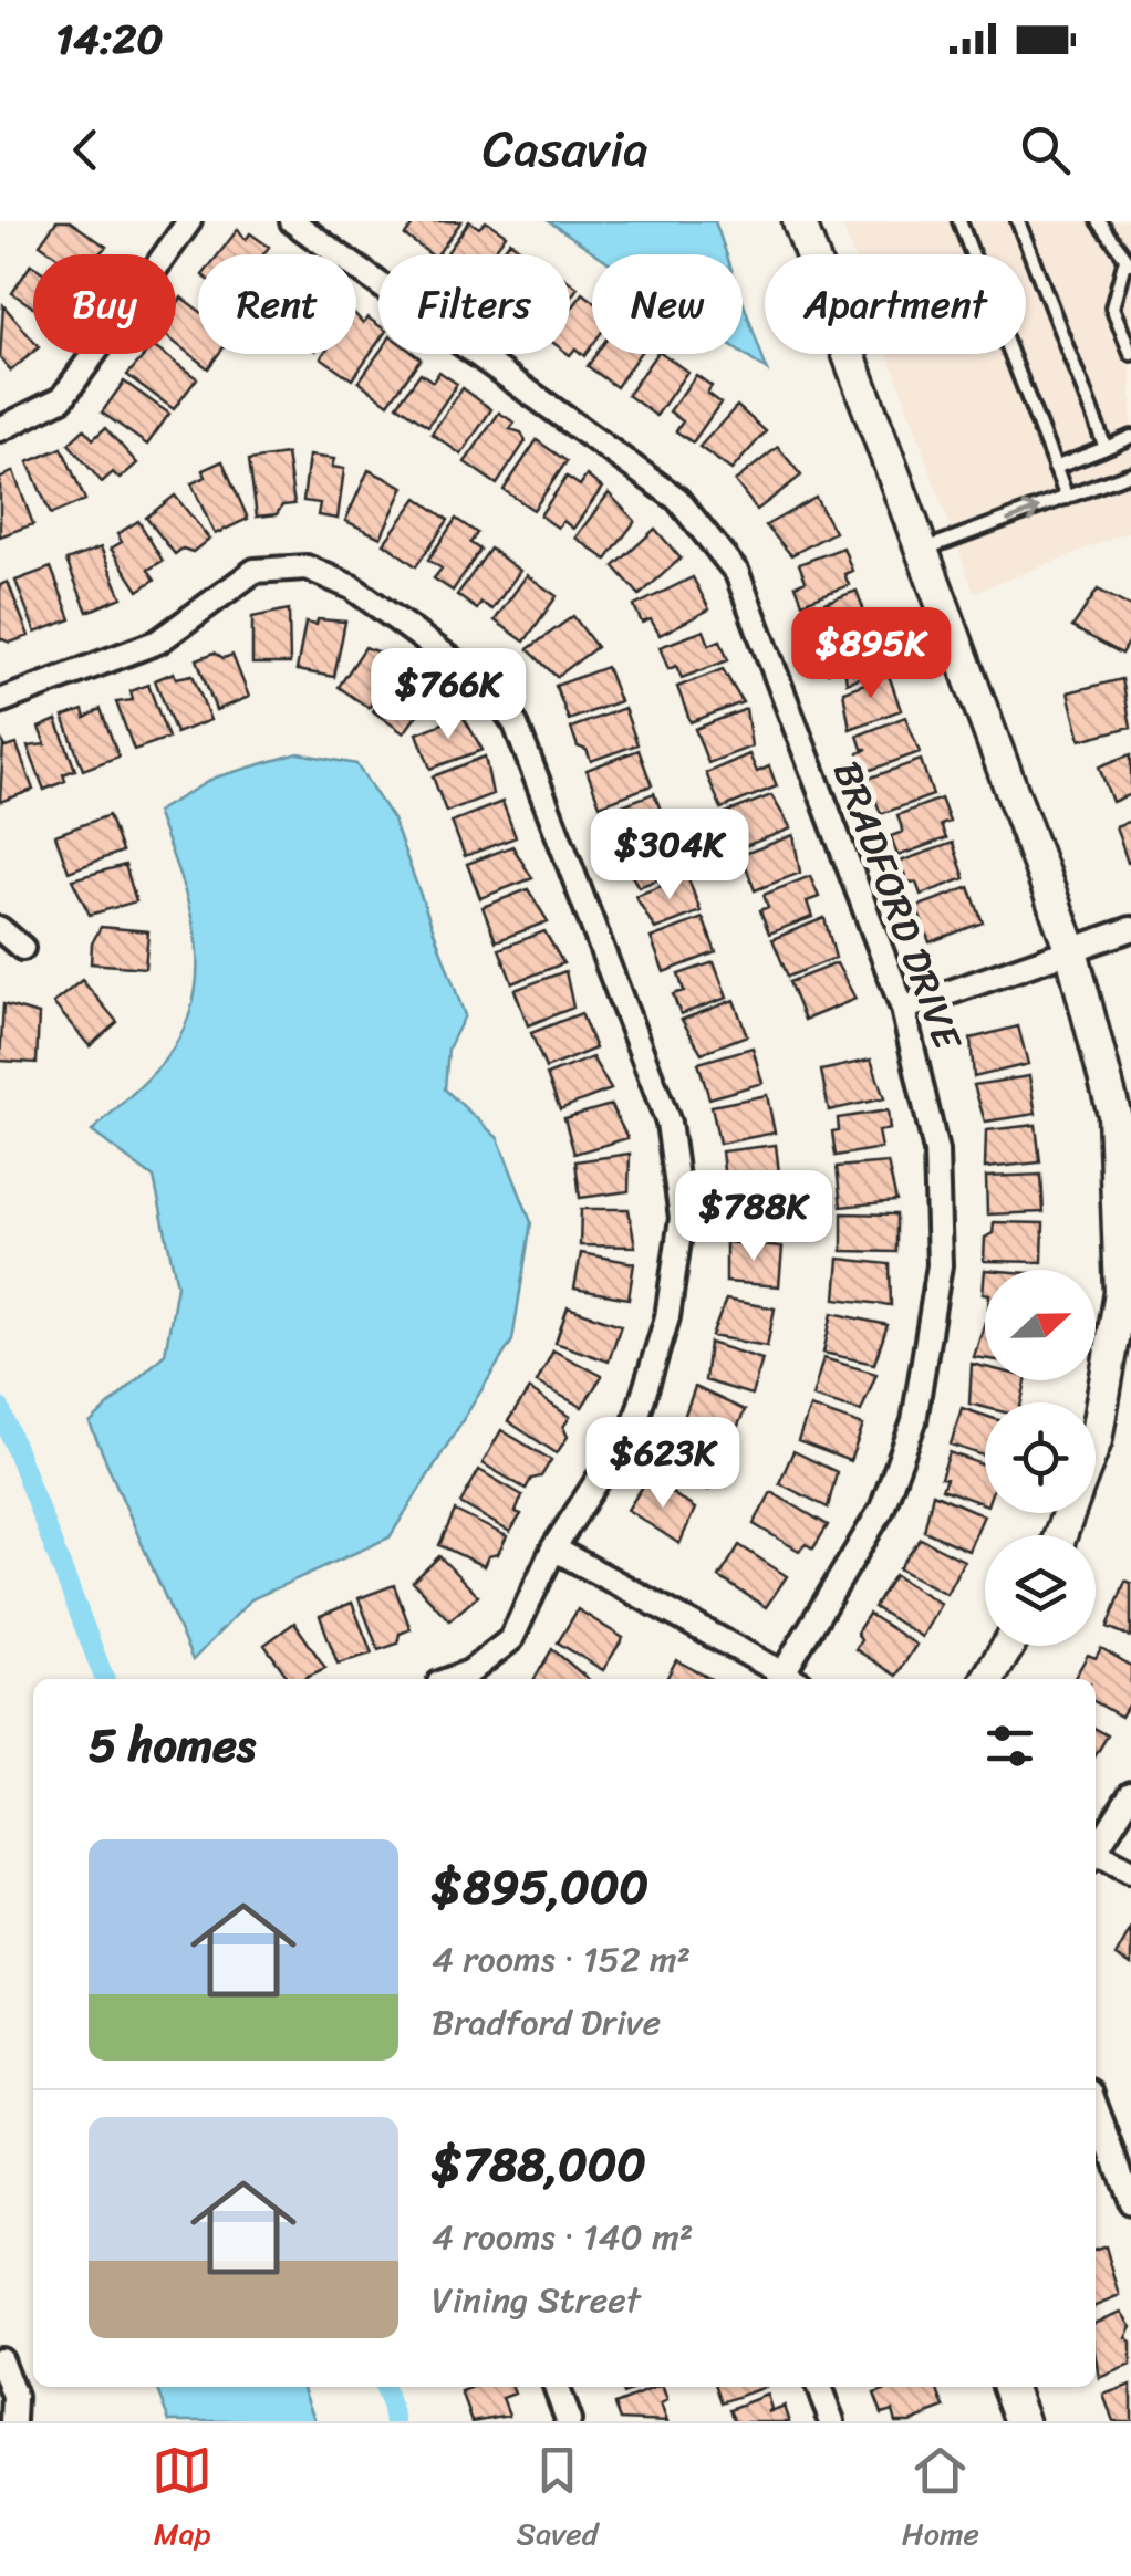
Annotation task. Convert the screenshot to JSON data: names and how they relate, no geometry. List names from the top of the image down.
{
  "streets": {
    "street": ["BRADFORD DRIVE"]
  },
  "north": "right",
  "page": {
    "status": "14:20",
    "header": "Casavia",
    "chip": [
      "Buy",
      "Rent",
      "Filters",
      "New",
      "Apartment"
    ],
    "price": [
      "$895K",
      "$766K",
      "$304K",
      "$788K",
      "$623K"
    ],
    "heading": "5 homes",
    "list": [
      {
        "name": "$895,000",
        "note": "4 rooms · 152 m² · Bradford Drive"
      },
      {
        "name": "$788,000",
        "note": "4 rooms · 140 m² · Vining Street"
      }
    ],
    "tabs": ["Map", "Saved", "Home"]
  }
}
